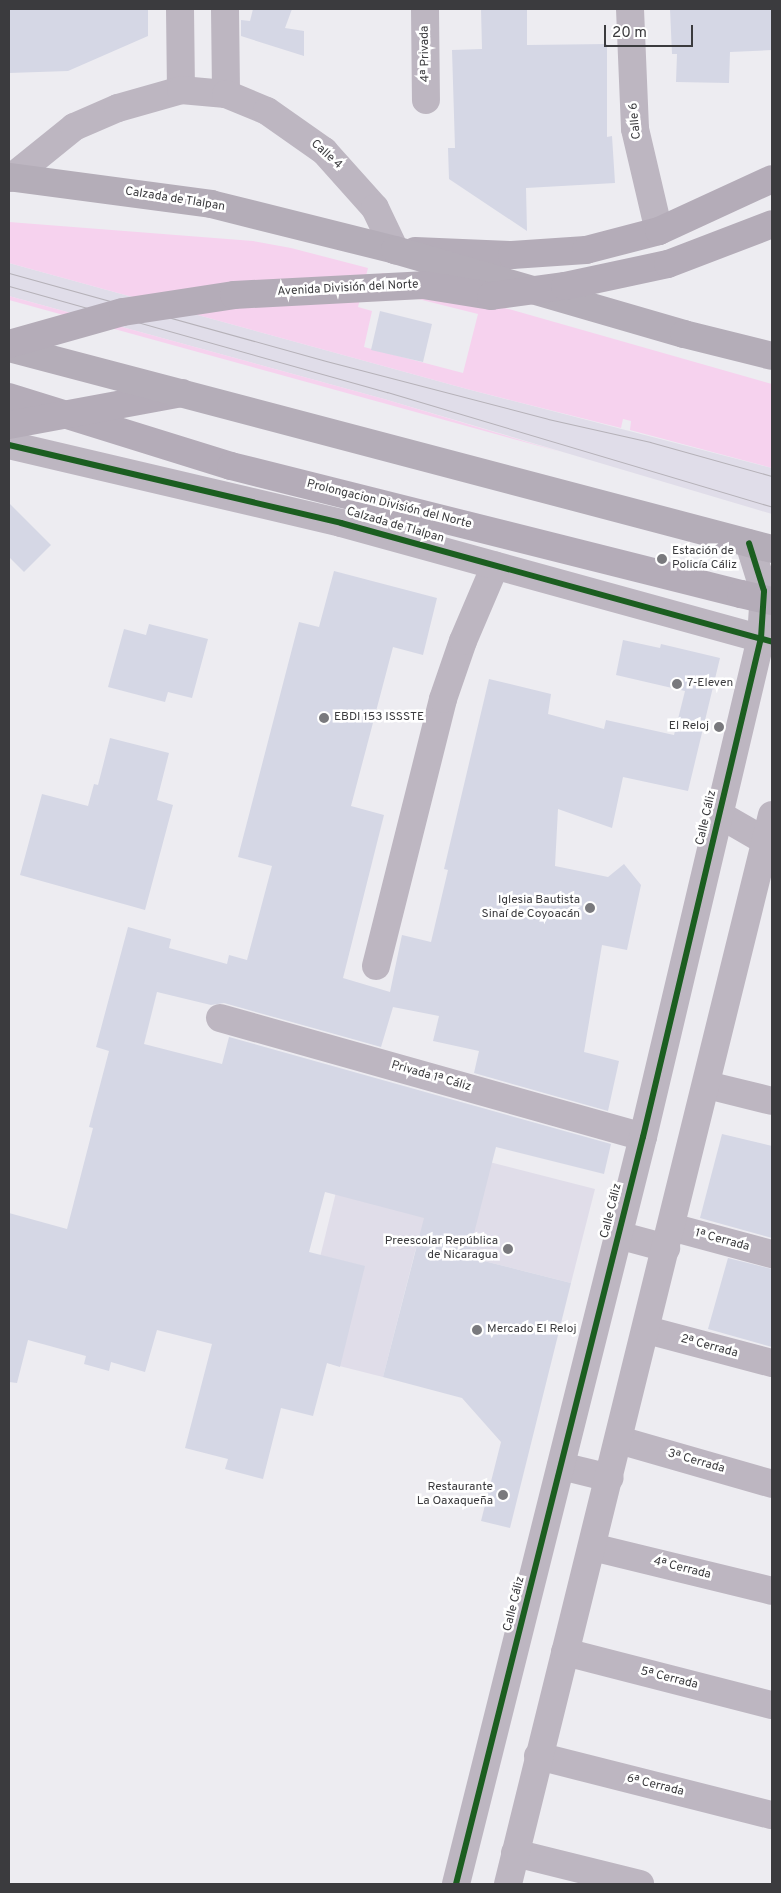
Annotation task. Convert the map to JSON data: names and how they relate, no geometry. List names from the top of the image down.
{
  "streets": {
    "highway": ["Calzada de Tlalpan"],
    "main road": ["Avenida División del Norte", "Prolongacion División del Norte"],
    "street": [
      "4ª Privada",
      "Calle 6",
      "Calle 4",
      "Calle Cáliz",
      "Privada 1ª Cáliz",
      "1ª Cerrada",
      "2ª Cerrada",
      "3ª Cerrada",
      "4ª Cerrada",
      "5ª Cerrada",
      "6ª Cerrada"
    ]
  },
  "crossings": [
    ["Calle 4", "Calzada de Tlalpan"],
    ["Calzada de Tlalpan", "Calle Cáliz"],
    ["Calle Cáliz", "Privada 1ª Cáliz"],
    ["Calle Cáliz", "1ª Cerrada"]
  ],
  "places": [
    "Estación de Policía Cáliz",
    "7-Eleven",
    "EBDI 153 ISSSTE",
    "El Reloj",
    "Iglesia Bautista Sinaí de Coyoacán",
    "Preescolar República de Nicaragua",
    "Mercado El Reloj",
    "Restaurante La Oaxaqueña"
  ],
  "scale_bar": "20 m"
}
